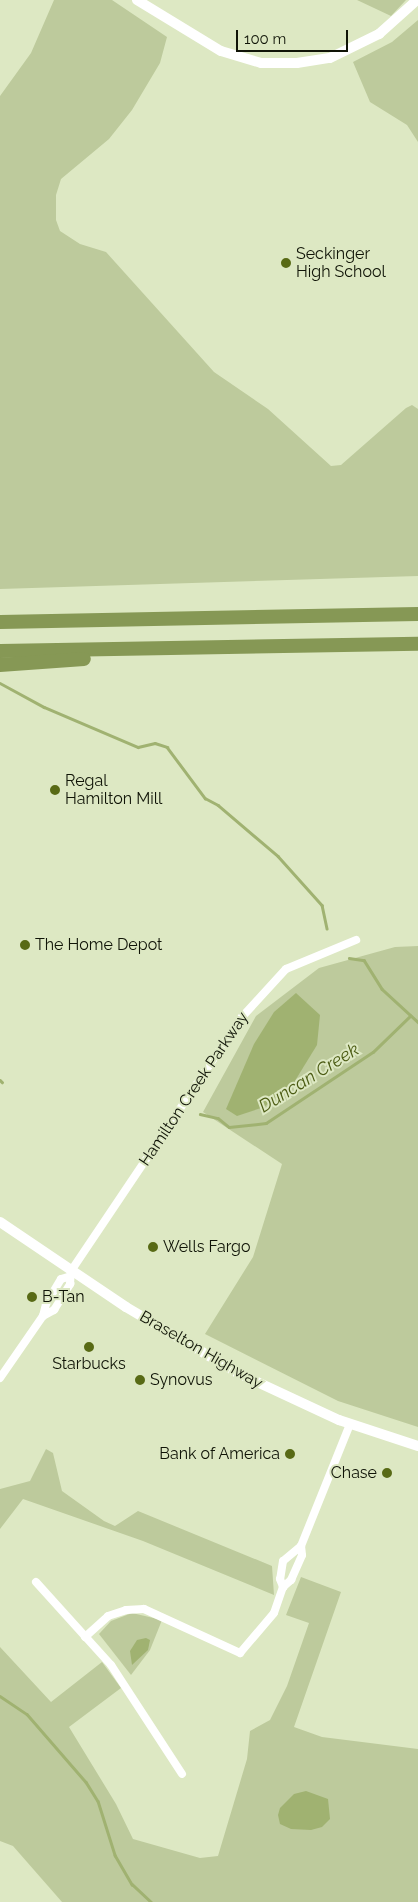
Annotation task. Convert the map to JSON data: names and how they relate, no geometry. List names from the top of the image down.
{
  "streets": {
    "main road": ["Braselton Highway"],
    "street": ["Hamilton Creek Parkway"]
  },
  "crossings": [
    ["Hamilton Creek Parkway", "Braselton Highway"]
  ],
  "water": ["Duncan Creek"],
  "places": [
    "Seckinger High School",
    "Regal Hamilton Mill",
    "The Home Depot",
    "Wells Fargo",
    "B-Tan",
    "Starbucks",
    "Synovus",
    "Bank of America",
    "Chase"
  ],
  "scale_bar": "100 m"
}
